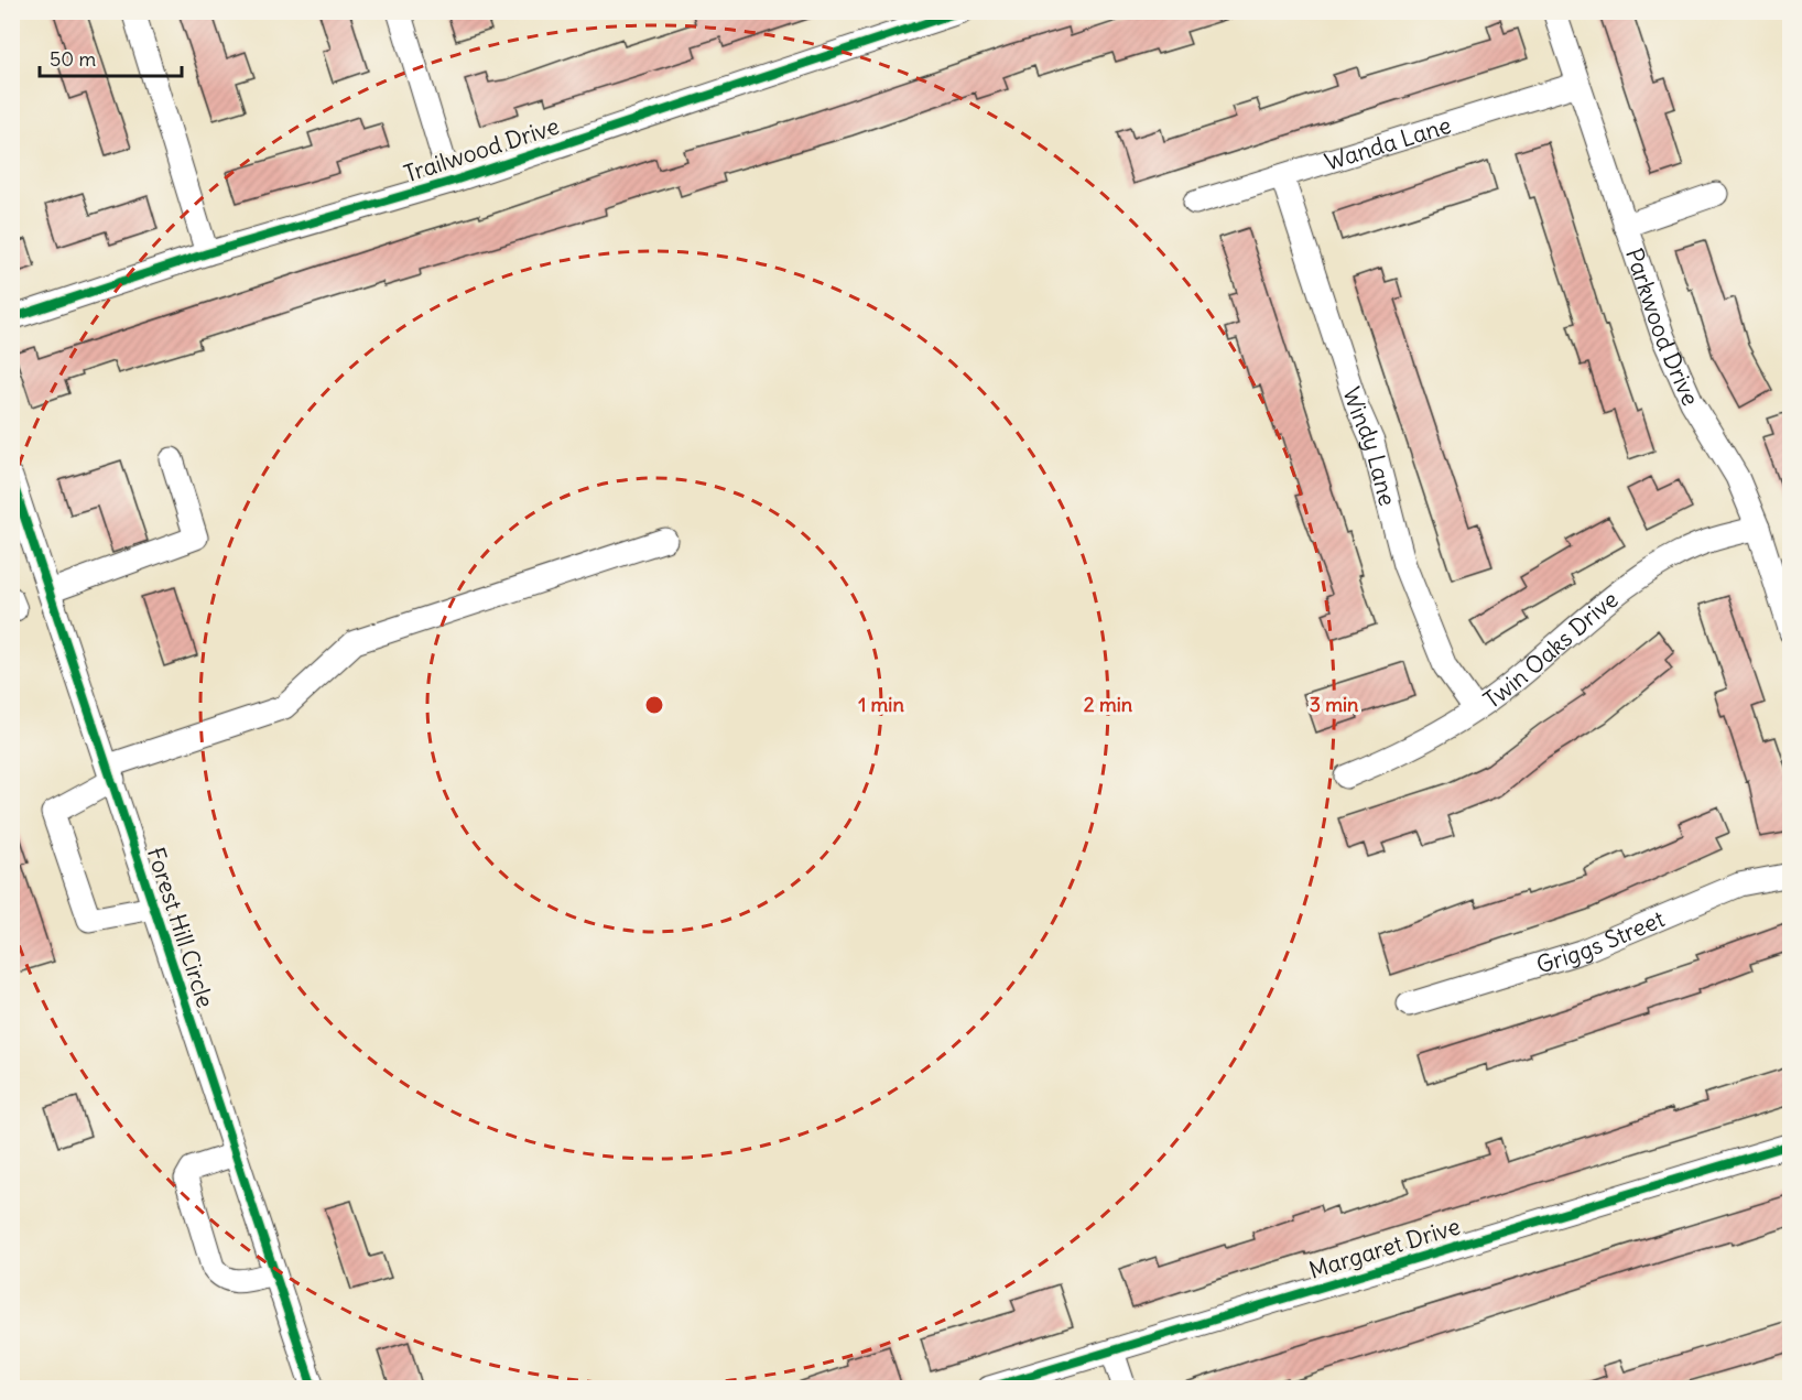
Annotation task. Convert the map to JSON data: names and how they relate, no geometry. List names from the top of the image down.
{
  "streets": {
    "street": [
      "Wanda Lane",
      "Trailwood Drive",
      "Parkwood Drive",
      "Windy Lane",
      "Twin Oaks Drive",
      "Forest Hill Circle",
      "Griggs Street",
      "Margaret Drive"
    ]
  },
  "crossings": [
    ["Wanda Lane", "Parkwood Drive"],
    ["Wanda Lane", "Windy Lane"],
    ["Parkwood Drive", "Twin Oaks Drive"],
    ["Windy Lane", "Twin Oaks Drive"]
  ],
  "scale_bar": "50 m",
  "rings": ["1 min", "2 min", "3 min"]
}
